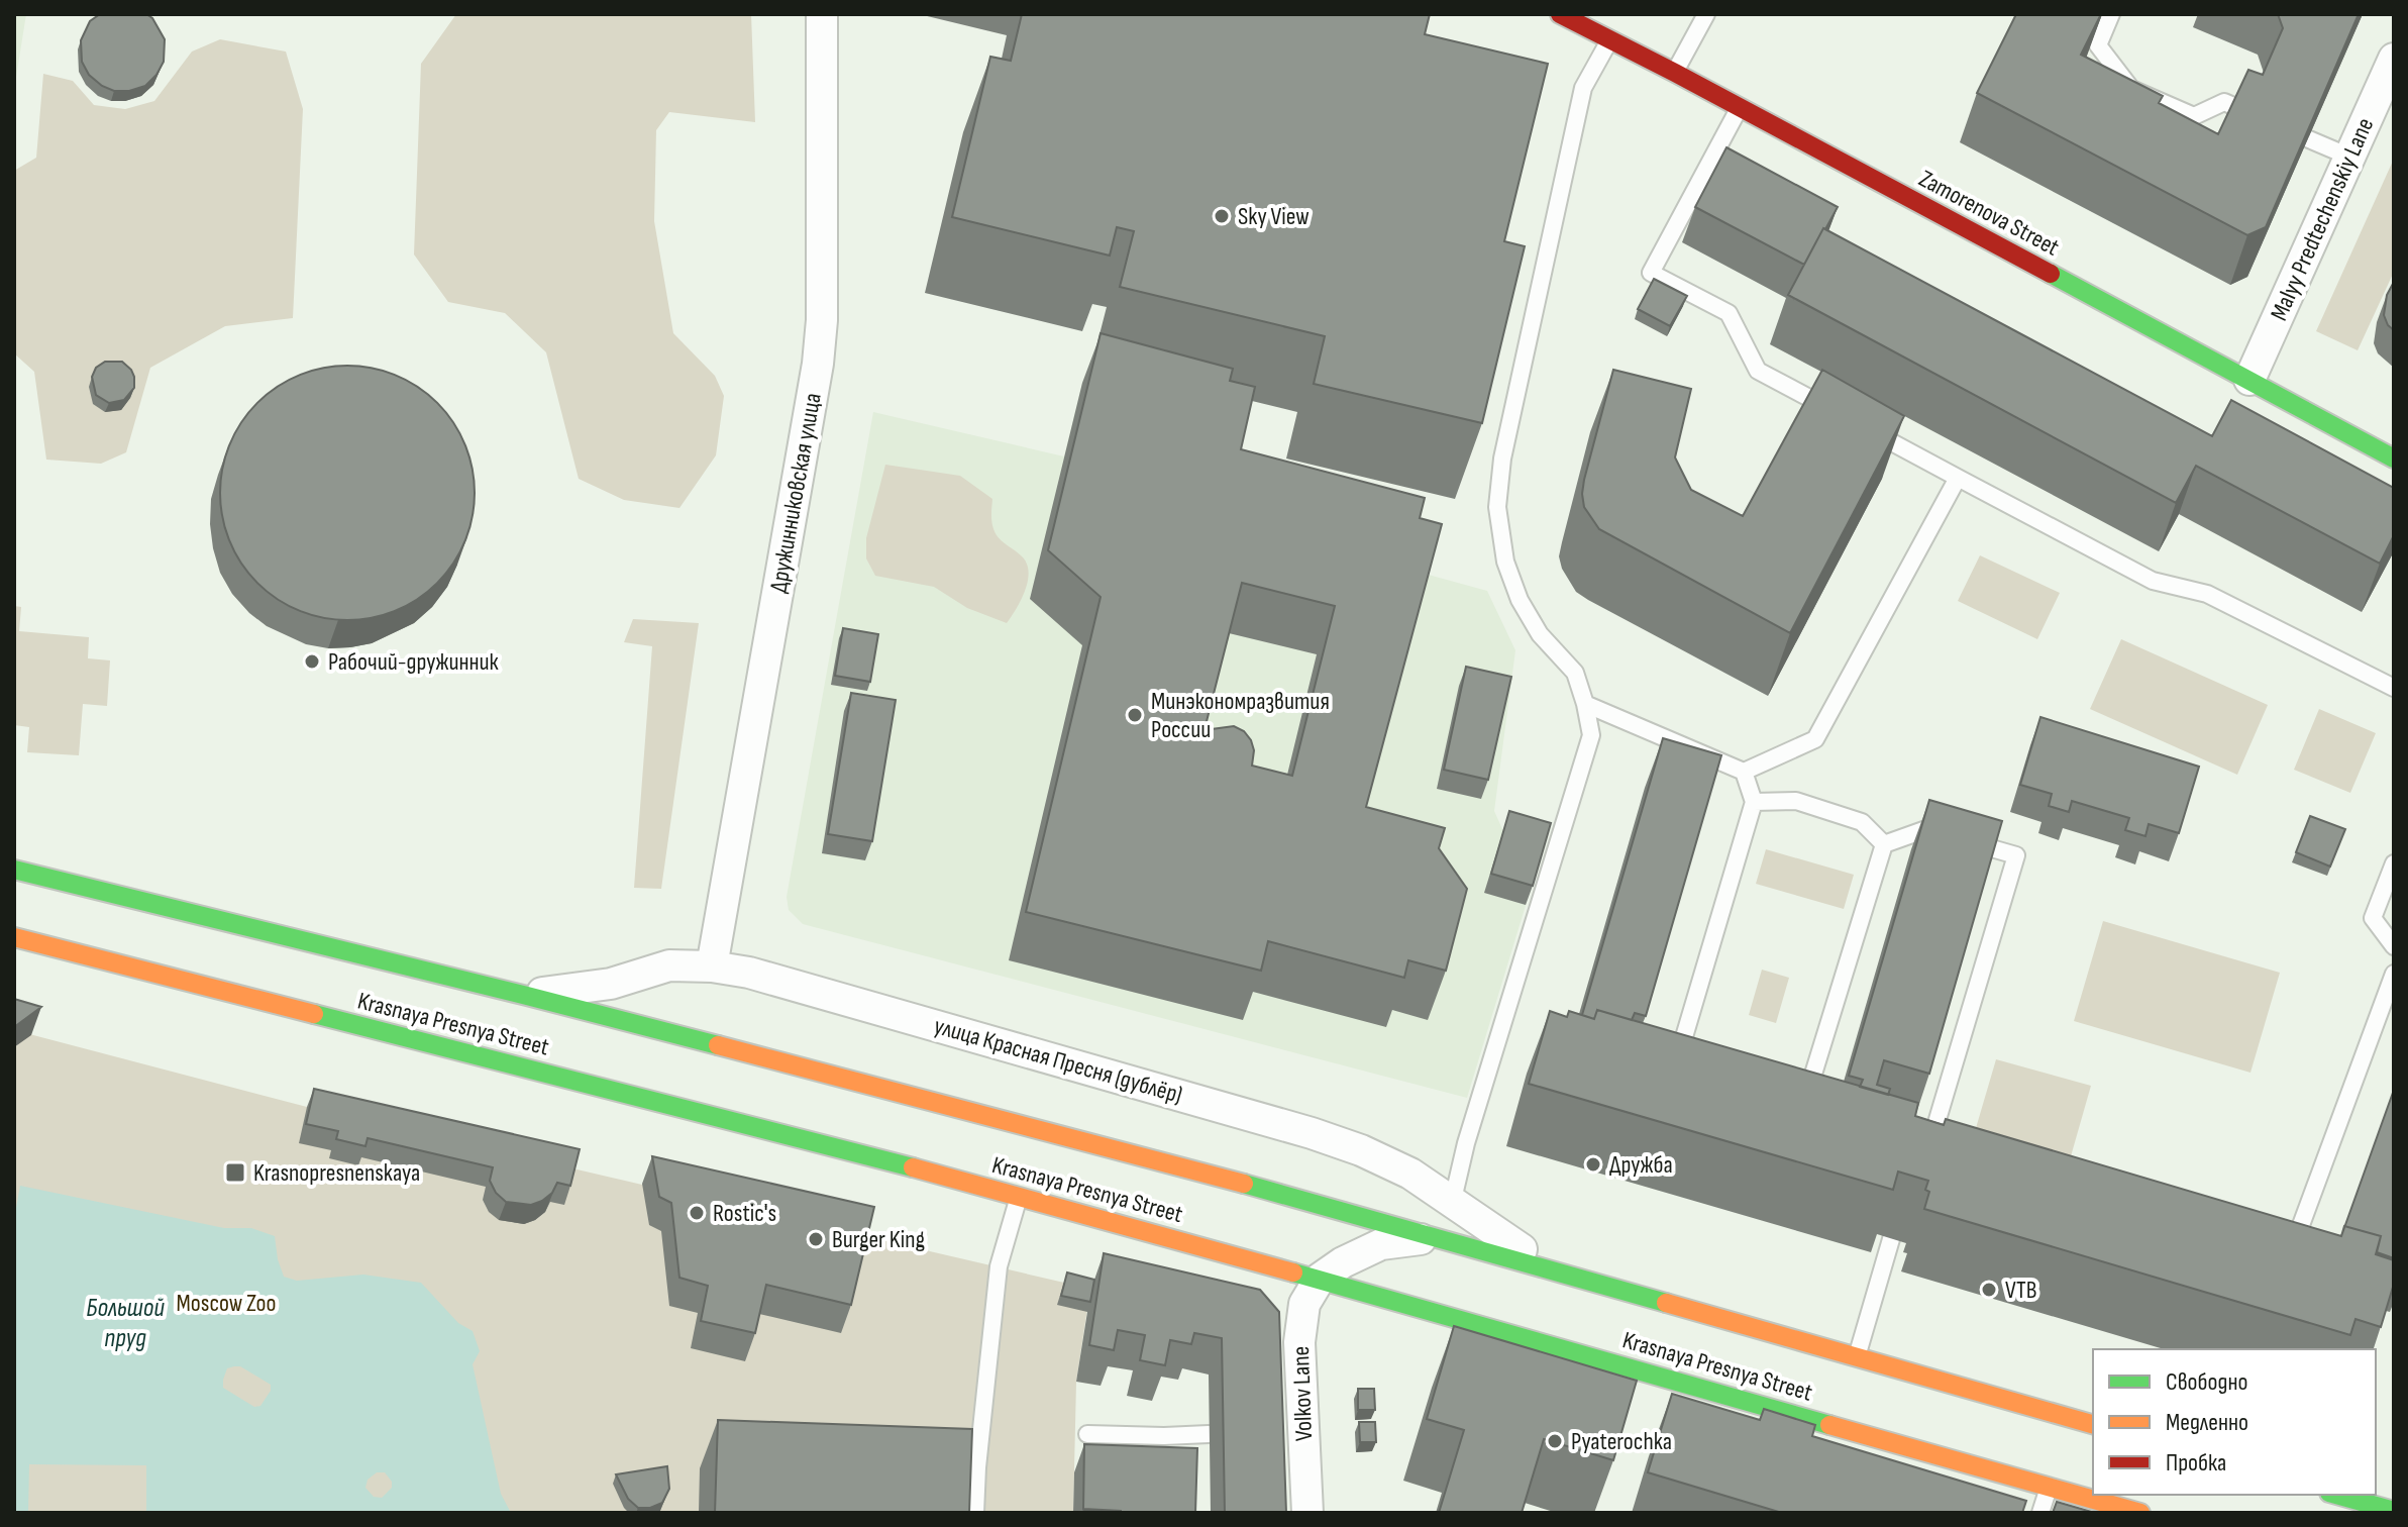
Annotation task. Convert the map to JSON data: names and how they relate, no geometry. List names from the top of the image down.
{
  "streets": {
    "main road": ["Zamorenova Street", "Krasnaya Presnya Street"],
    "street": [
      "Malyy Predtechenskiy Lane",
      "Дружинниковская улица",
      "улица Красная Пресня (дублёр)",
      "Volkov Lane"
    ]
  },
  "crossings": [
    ["Zamorenova Street", "Malyy Predtechenskiy Lane"],
    ["Дружинниковская улица", "улица Красная Пресня (дублёр)"],
    ["Krasnaya Presnya Street", "улица Красная Пресня (дублёр)"],
    ["Krasnaya Presnya Street", "Volkov Lane"]
  ],
  "water": ["Большой пруд"],
  "parks": ["Moscow Zoo"],
  "places": {
    "other": [
      "Sky View",
      "Рабочий-дружинник",
      "Минэкономразвития России",
      "Дружба",
      "Rostic's",
      "Burger King",
      "VTB",
      "Pyaterochka"
    ],
    "transit": ["Krasnopresnenskaya"]
  },
  "legend": ["Свободно", "Медленно", "Пробка"]
}
